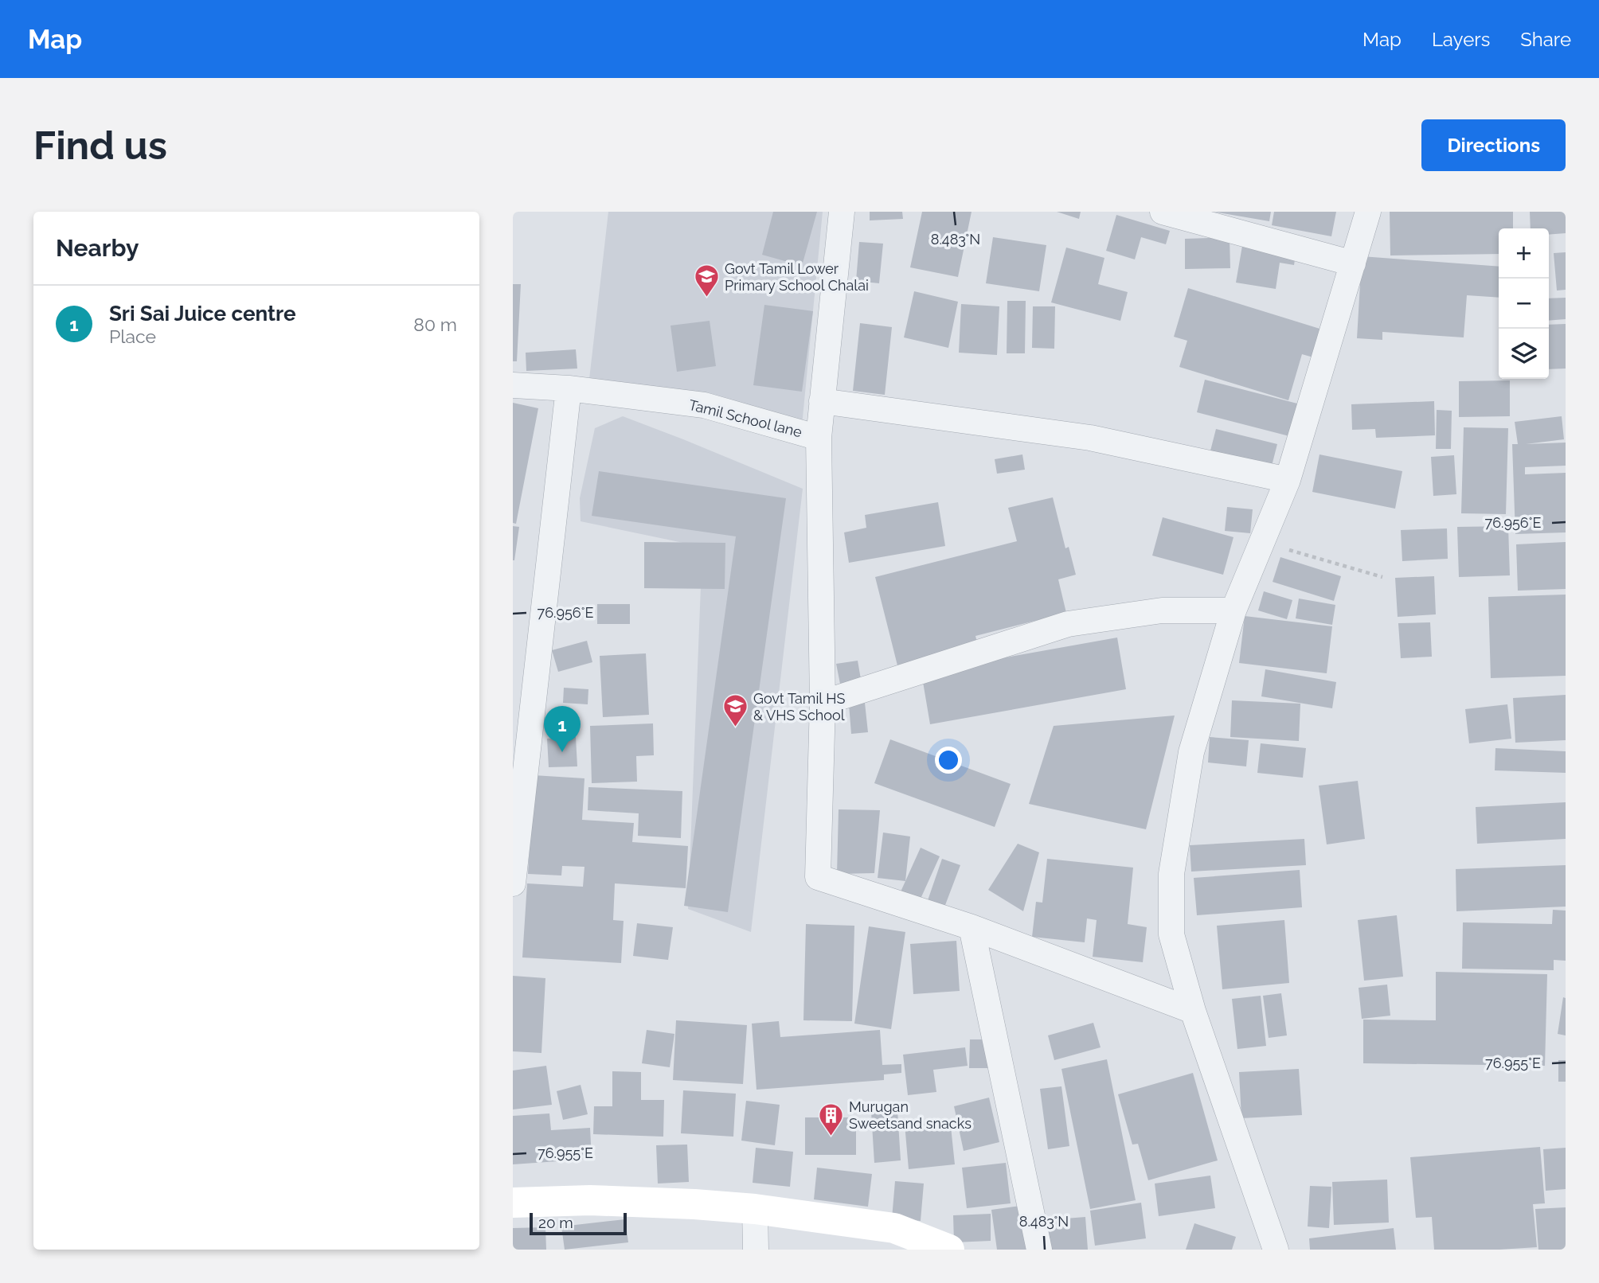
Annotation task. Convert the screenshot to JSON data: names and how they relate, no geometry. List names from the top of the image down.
{
  "streets": {
    "street": ["Tamil School lane"]
  },
  "places": {
    "school or university": ["Govt Tamil Lower Primary School Chalai", "Govt Tamil HS & VHS School"],
    "building": ["Murugan Sweetsand snacks"]
  },
  "scale_bar": "20 m",
  "page": {
    "header": "Map",
    "nav": ["Map", "Layers", "Share"],
    "buttons": "Directions",
    "title": "Find us",
    "heading": "Nearby",
    "map_buttons": ["+", "−"],
    "list": [
      {
        "mark": "1",
        "name": "Sri Sai Juice centre",
        "note": "Place",
        "value": "80 m"
      }
    ],
    "pins": "1",
    "scale": "20 m"
  },
  "coordinates": ["8.483°N", "76.956°E", "76.955°E"]
}
